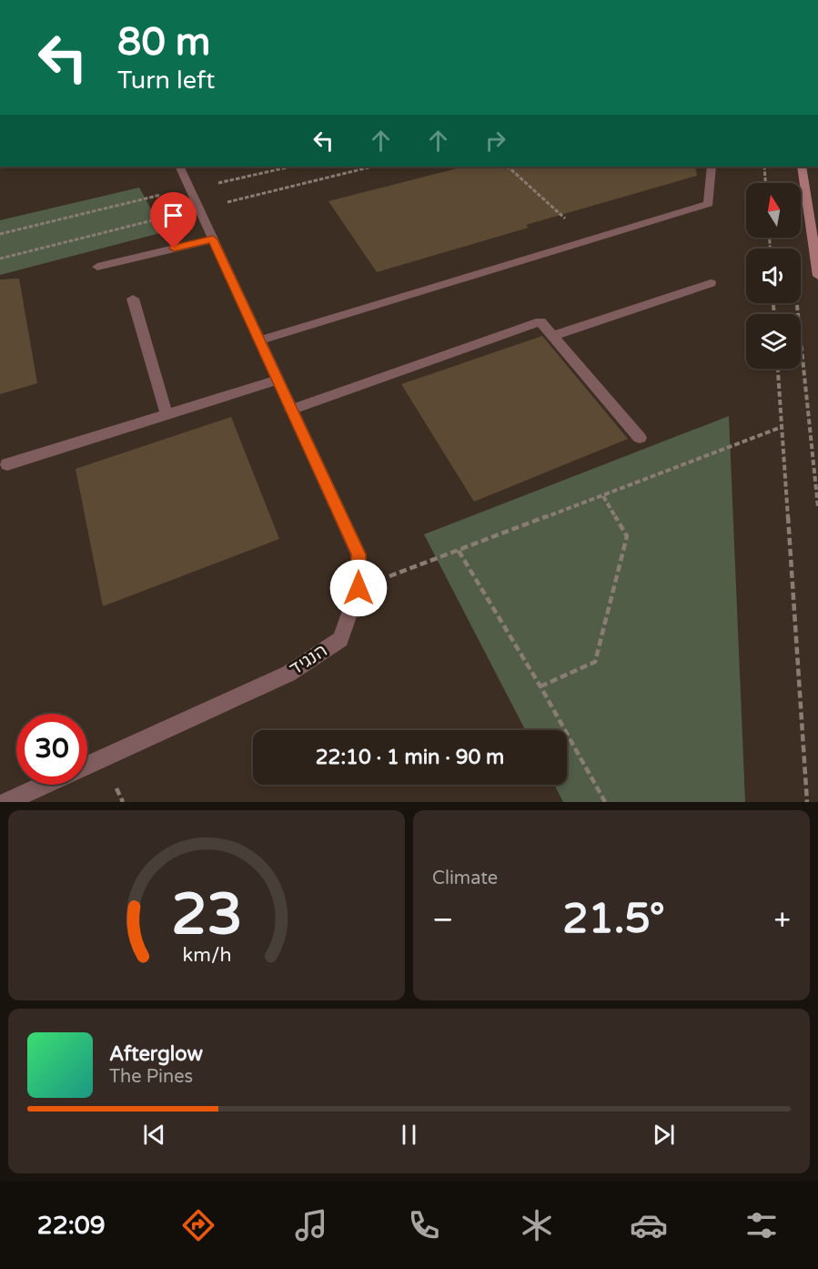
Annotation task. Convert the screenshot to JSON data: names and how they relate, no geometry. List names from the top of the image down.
{
  "streets": {
    "street": ["הנגיד"]
  },
  "north": "top",
  "page": {
    "turn": ["80 m", "Turn left"],
    "limit": "30",
    "trip": "22:10 · 1 min · 90 m",
    "tile": "Climate",
    "heat": ["−", "21.5°", "+"],
    "song": ["Afterglow", "The Pines"],
    "tabs": "22:09",
    "gauge": ["23", "km/h"]
  }
}
